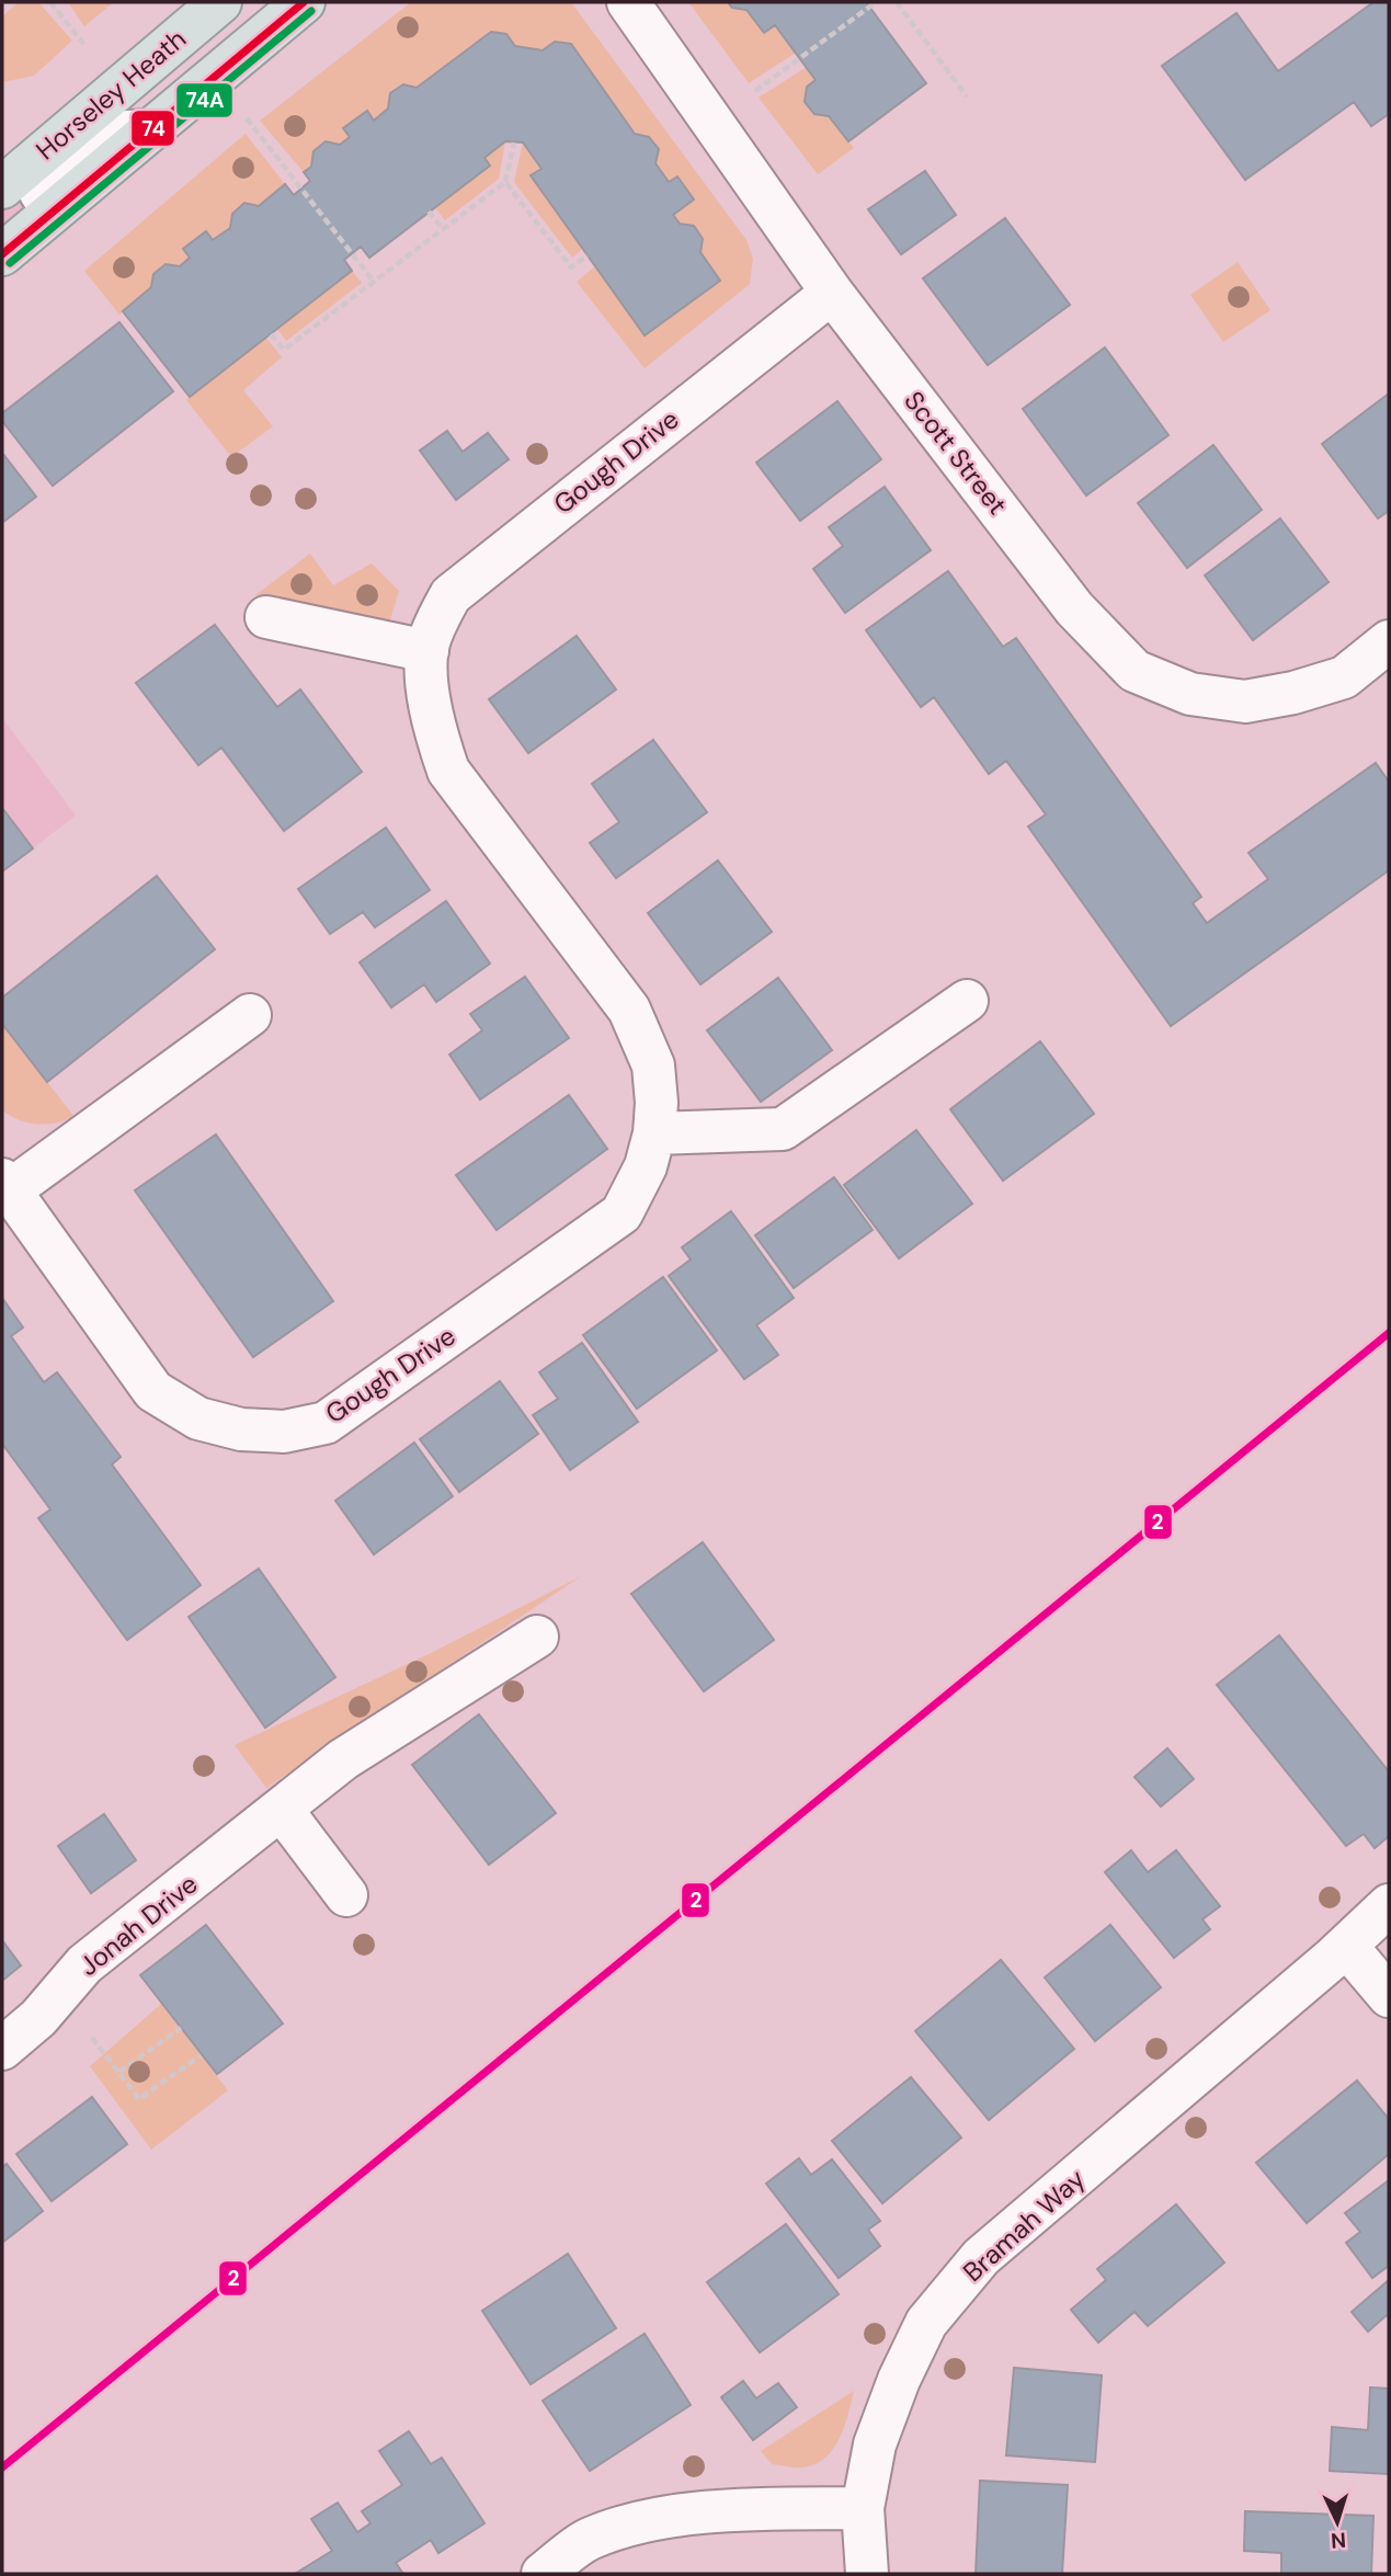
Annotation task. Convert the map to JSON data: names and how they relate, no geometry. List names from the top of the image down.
{
  "streets": {
    "highway": ["Horseley Heath"],
    "street": [
      "Scott Street",
      "Gough Drive",
      "Jonah Drive",
      "Bramah Way"
    ]
  },
  "crossings": [
    ["Scott Street", "Gough Drive"]
  ],
  "lines": ["transit line 74", "transit line 74A", "transit line 2"],
  "north": "bottom"
}
